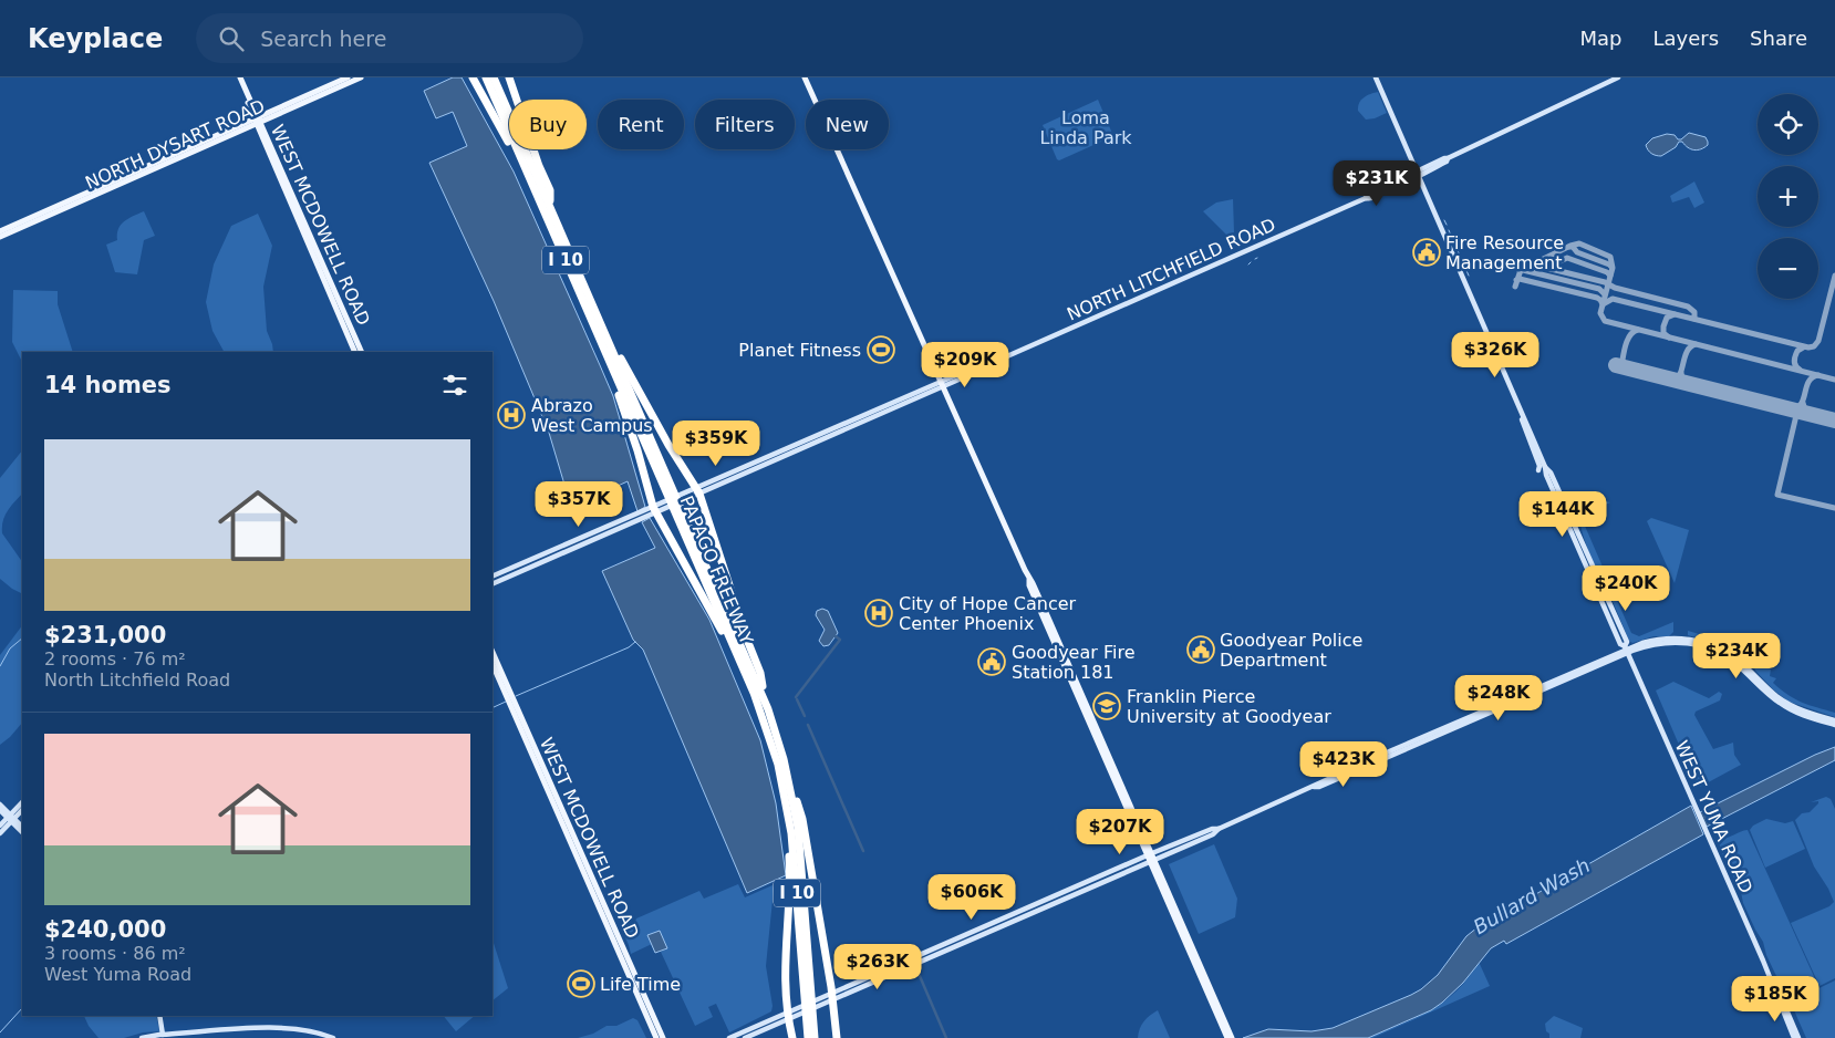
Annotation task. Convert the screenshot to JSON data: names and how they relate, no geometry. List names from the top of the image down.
{
  "streets": {
    "highway": ["I 10", "PAPAGO FREEWAY"],
    "main road": [
      "NORTH DYSART ROAD",
      "WEST MCDOWELL ROAD",
      "NORTH LITCHFIELD ROAD",
      "WEST YUMA ROAD"
    ]
  },
  "crossings": [
    ["NORTH DYSART ROAD", "WEST MCDOWELL ROAD"],
    ["NORTH LITCHFIELD ROAD", "WEST YUMA ROAD"]
  ],
  "water": ["Bullard Wash"],
  "parks": ["Loma Linda Park"],
  "places": {
    "public building": ["Fire Resource Management", "Goodyear Police Department", "Goodyear Fire Station 181"],
    "sports": ["Planet Fitness", "Life Time"],
    "hospital": ["Abrazo West Campus", "City of Hope Cancer Center Phoenix"],
    "school or university": ["Franklin Pierce University at Goodyear"]
  },
  "page": {
    "header": "Keyplace",
    "search": "Search here",
    "nav": ["Map", "Layers", "Share"],
    "map_buttons": ["+", "−"],
    "chip": [
      "Buy",
      "Rent",
      "Filters",
      "New"
    ],
    "price": [
      "$231K",
      "$326K",
      "$209K",
      "$359K",
      "$357K",
      "$144K",
      "$240K",
      "$234K",
      "$248K",
      "$423K",
      "$207K",
      "$606K",
      "$263K",
      "$185K"
    ],
    "heading": "14 homes",
    "list": [
      {
        "name": "$231,000",
        "note": "2 rooms · 76 m² · North Litchfield Road"
      },
      {
        "name": "$240,000",
        "note": "3 rooms · 86 m² · West Yuma Road"
      }
    ]
  }
}
